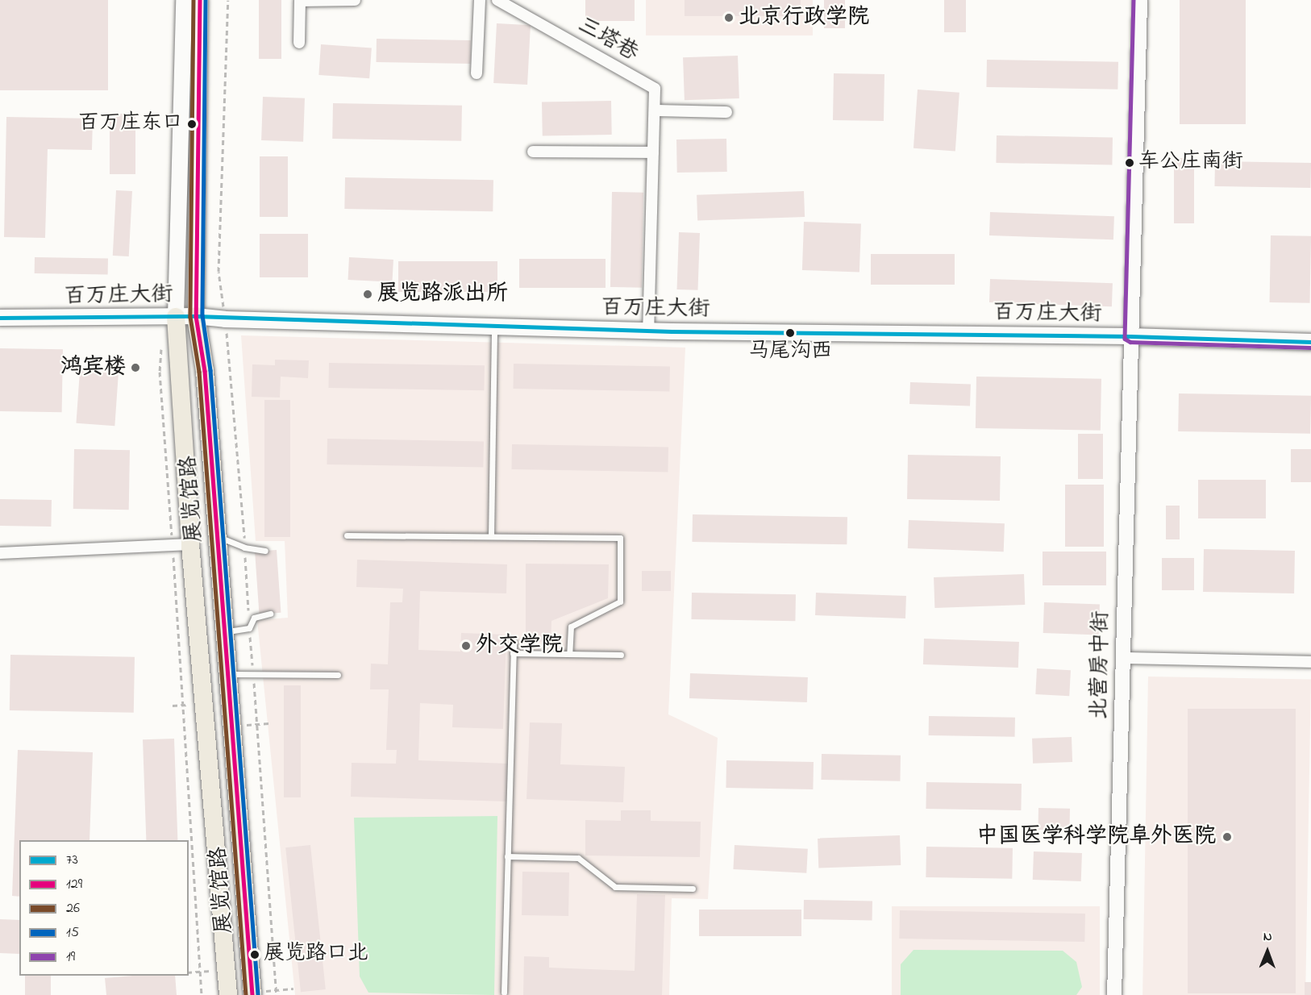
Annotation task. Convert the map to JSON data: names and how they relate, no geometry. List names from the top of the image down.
{
  "streets": {
    "main road": ["百万庄大街", "展览馆路"],
    "street": ["三塔巷", "北营房中街"]
  },
  "crossings": [
    ["三塔巷", "百万庄大街"],
    ["百万庄大街", "展览馆路"],
    ["百万庄大街", "北营房中街"]
  ],
  "places": [
    "北京行政学院",
    "百万庄东口",
    "车公庄南街",
    "展览路派出所",
    "马尾沟西",
    "鸿宾楼",
    "外交学院",
    "中国医学科学院阜外医院",
    "展览路口北"
  ],
  "lines": [
    "transit line 129",
    "transit line 26",
    "transit line 15",
    "transit line 19",
    "transit line 73"
  ],
  "legend": [
    "73",
    "129",
    "26",
    "15",
    "19"
  ],
  "north": "top"
}
